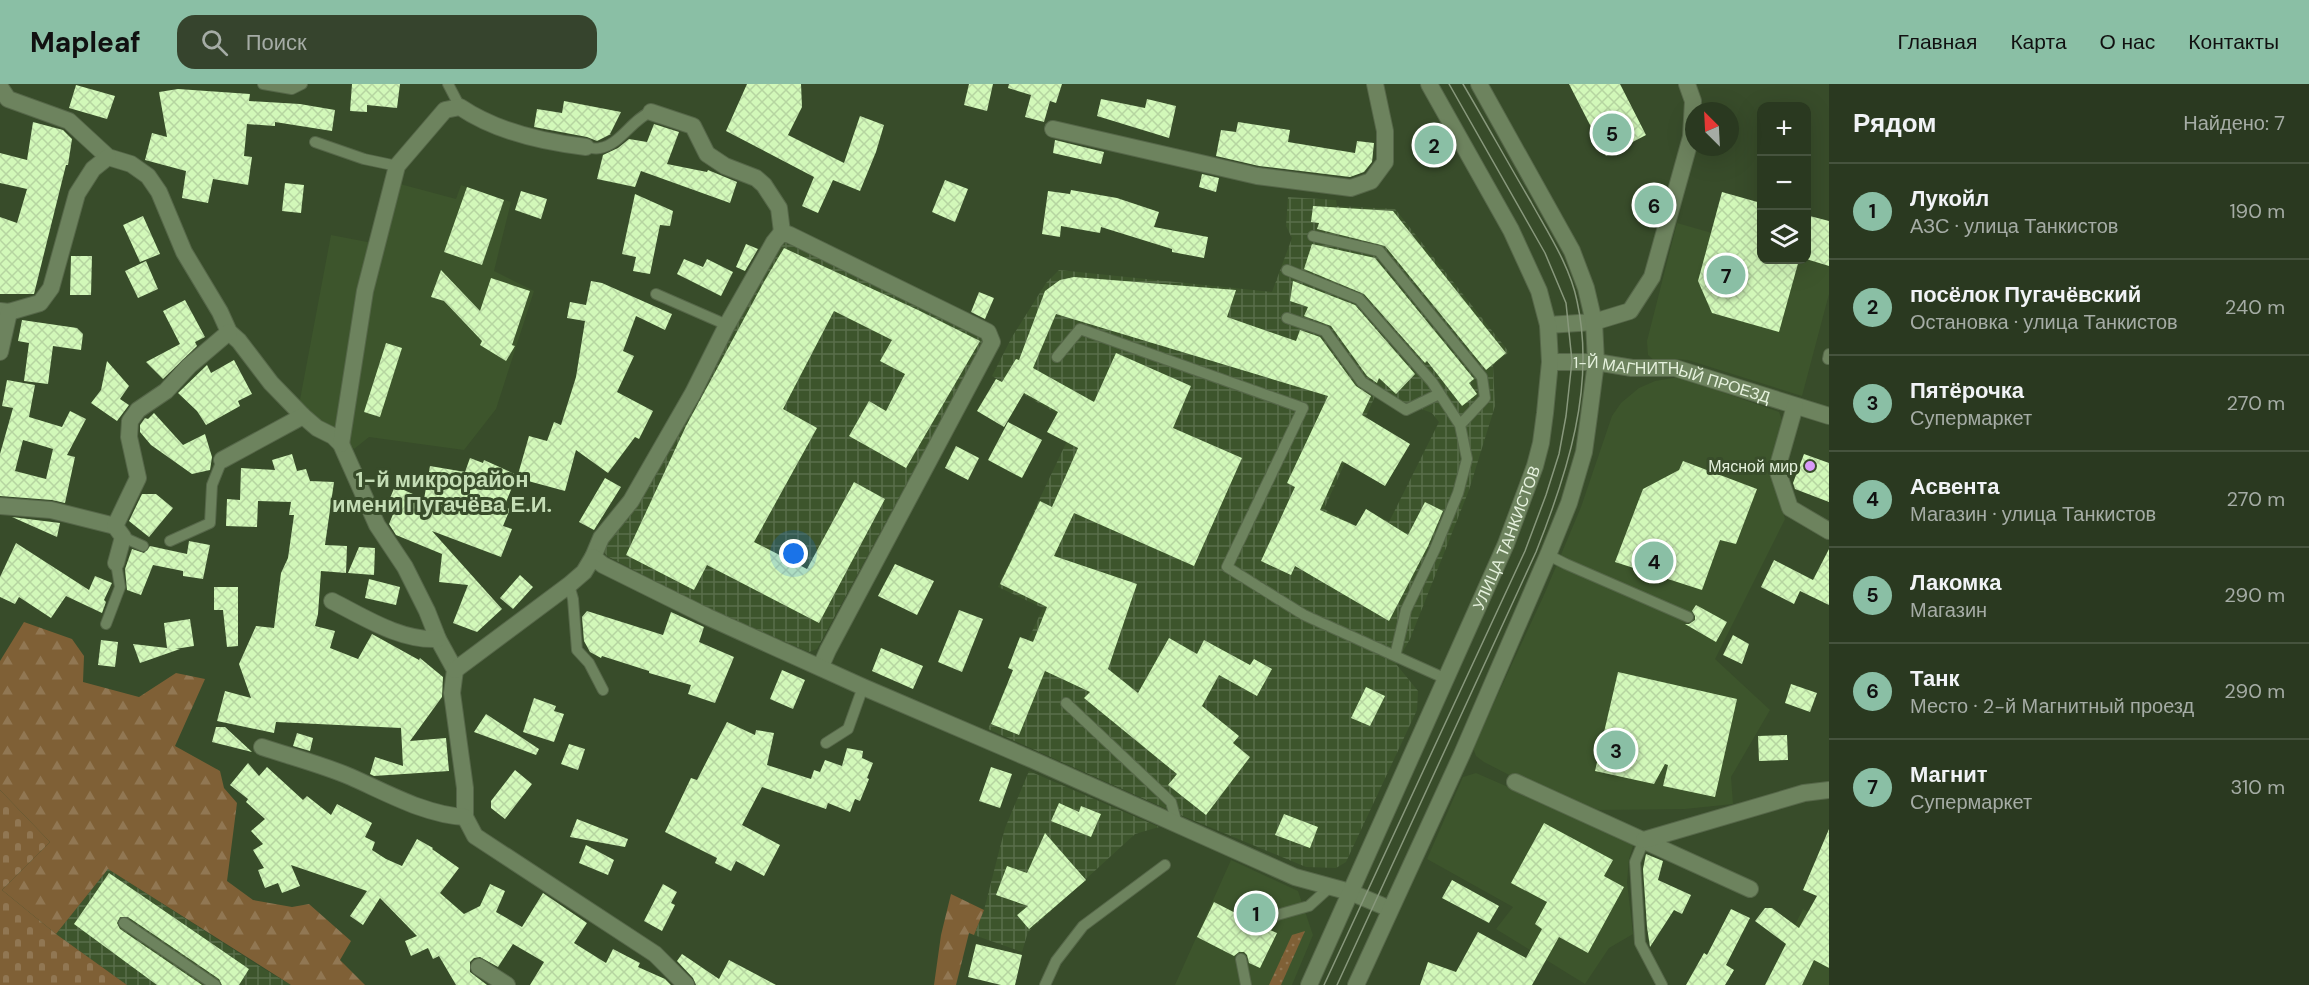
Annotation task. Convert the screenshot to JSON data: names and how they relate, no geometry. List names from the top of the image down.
{
  "streets": {
    "street": ["1-Й МАГНИТНЫЙ ПРОЕЗД", "УЛИЦА ТАНКИСТОВ"]
  },
  "crossings": [
    ["1-Й МАГНИТНЫЙ ПРОЕЗД", "УЛИЦА ТАНКИСТОВ"]
  ],
  "districts": ["1-й микрорайон имени Пугачёва Е.И."],
  "places": ["Мясной мир"],
  "north": "top left",
  "page": {
    "header": "Mapleaf",
    "search": "Поиск",
    "nav": [
      "Главная",
      "Карта",
      "О нас",
      "Контакты"
    ],
    "heading": ["Рядом", "Найдено: 7"],
    "map_buttons": ["+", "−"],
    "pins": [
      "5",
      "2",
      "6",
      "7",
      "4",
      "3",
      "1"
    ],
    "list": [
      {
        "mark": "1",
        "name": "Лукойл",
        "note": "АЗС · улица Танкистов",
        "value": "190 m"
      },
      {
        "mark": "2",
        "name": "посёлок Пугачёвский",
        "note": "Остановка · улица Танкистов",
        "value": "240 m"
      },
      {
        "mark": "3",
        "name": "Пятёрочка",
        "note": "Супермаркет",
        "value": "270 m"
      },
      {
        "mark": "4",
        "name": "Асвента",
        "note": "Магазин · улица Танкистов",
        "value": "270 m"
      },
      {
        "mark": "5",
        "name": "Лакомка",
        "note": "Магазин",
        "value": "290 m"
      },
      {
        "mark": "6",
        "name": "Танк",
        "note": "Место · 2-й Магнитный проезд",
        "value": "290 m"
      },
      {
        "mark": "7",
        "name": "Магнит",
        "note": "Супермаркет",
        "value": "310 m"
      }
    ]
  }
}
